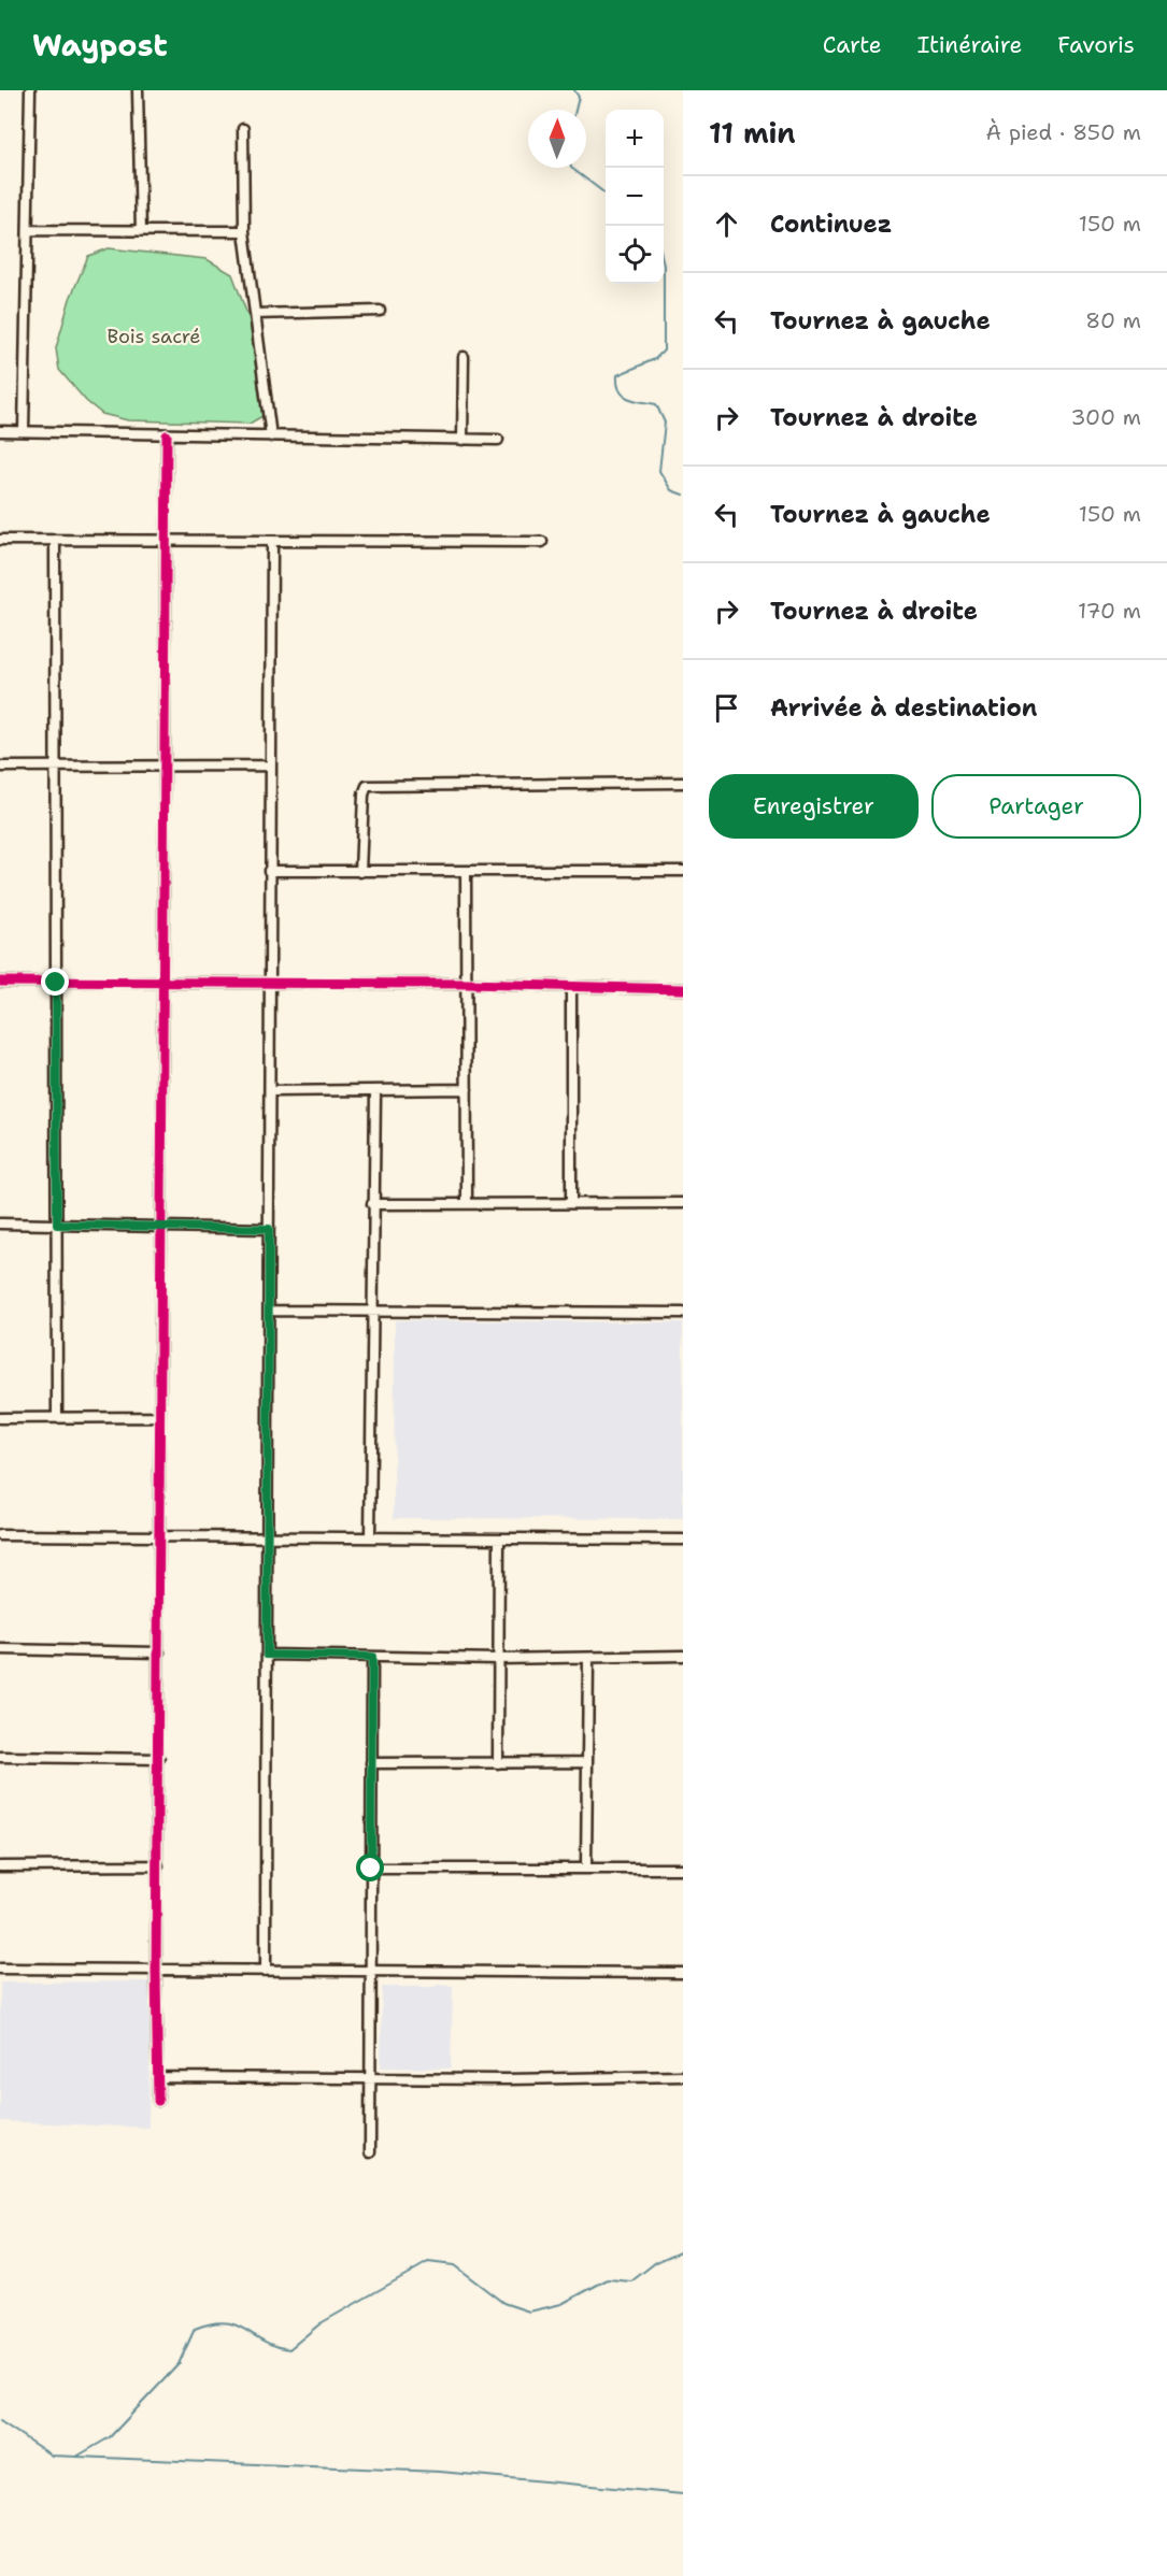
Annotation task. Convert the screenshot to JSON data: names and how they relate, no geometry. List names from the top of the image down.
{
  "parks": ["Bois sacré"],
  "north": "top",
  "page": {
    "header": "Waypost",
    "nav": ["Carte", "Itinéraire", "Favoris"],
    "heading": ["11 min", "À pied · 850 m"],
    "map_buttons": ["+", "−"],
    "list": [
      ["Continuez", "150 m"],
      ["Tournez à gauche", "80 m"],
      ["Tournez à droite", "300 m"],
      ["Tournez à gauche", "150 m"],
      ["Tournez à droite", "170 m"],
      "Arrivée à destination"
    ],
    "buttons": ["Enregistrer", "Partager"]
  }
}
